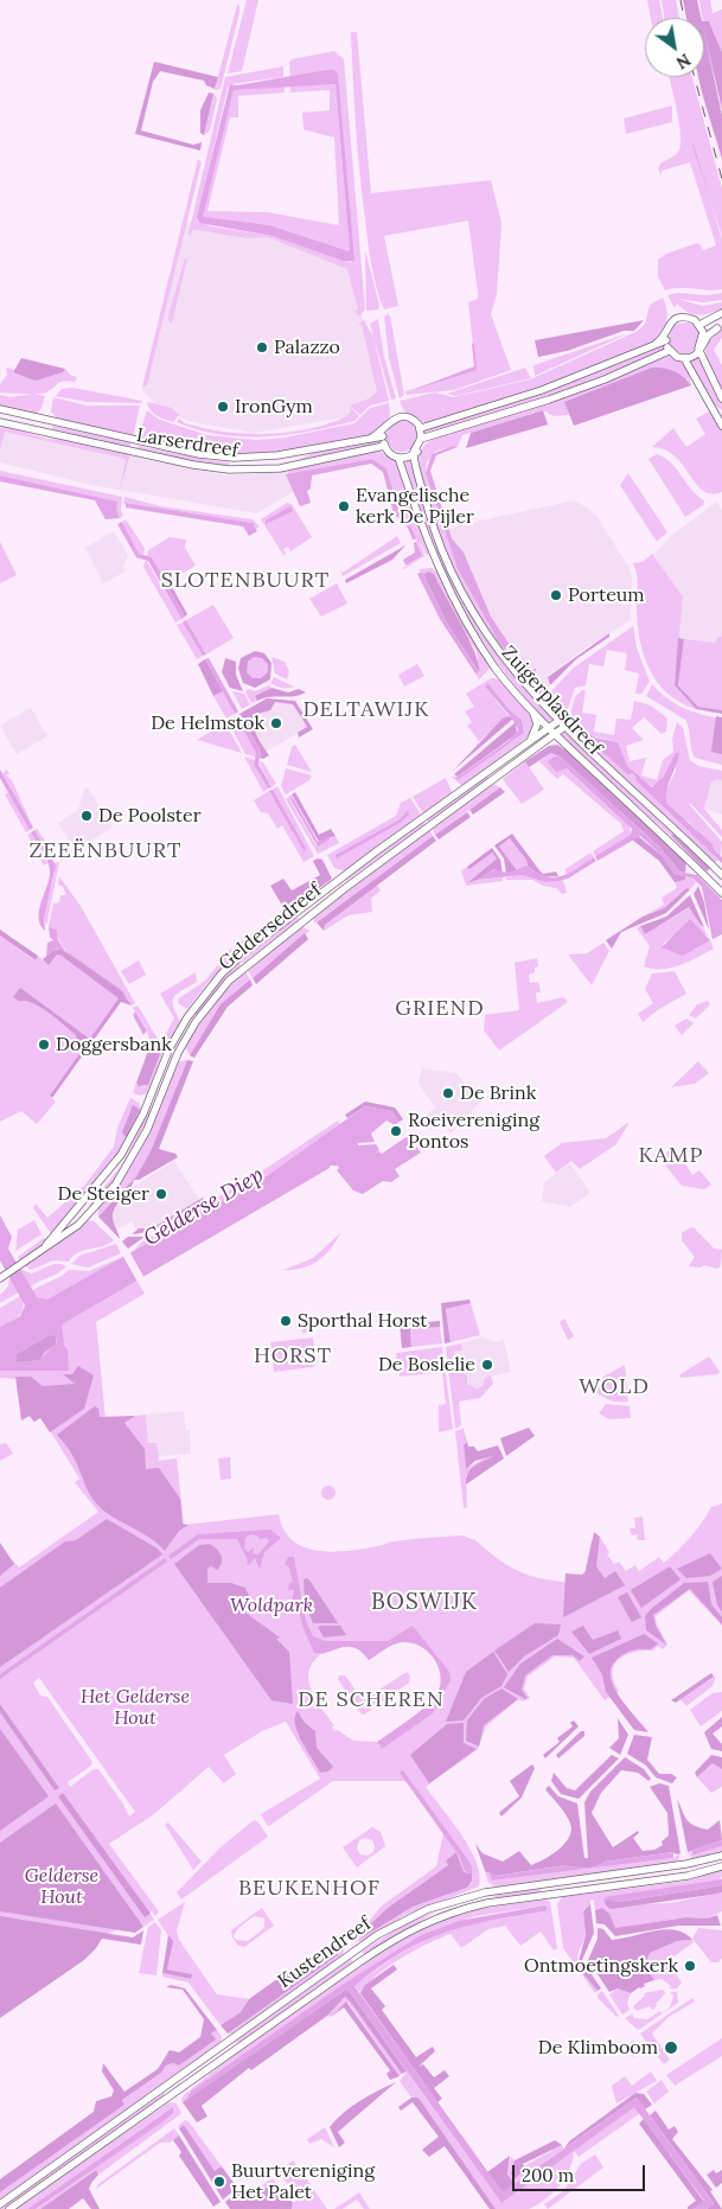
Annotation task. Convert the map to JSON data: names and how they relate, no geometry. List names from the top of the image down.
{
  "streets": {
    "main road": [
      "Larserdreef",
      "Zuigerplasdreef",
      "Geldersedreef",
      "Kustendreef"
    ]
  },
  "crossings": [
    ["Larserdreef", "Zuigerplasdreef"],
    ["Zuigerplasdreef", "Geldersedreef"]
  ],
  "districts": [
    "SLOTENBUURT",
    "DELTAWIJK",
    "ZEEËNBUURT",
    "GRIEND",
    "KAMP",
    "HORST",
    "WOLD",
    "BOSWIJK",
    "DE SCHEREN",
    "BEUKENHOF"
  ],
  "water": ["Gelderse Diep"],
  "parks": ["Woldpark", "Het Gelderse Hout", "Gelderse Hout"],
  "places": [
    "Palazzo",
    "IronGym",
    "Evangelische kerk De Pijler",
    "Porteum",
    "De Helmstok",
    "De Poolster",
    "Doggersbank",
    "De Brink",
    "Roeivereniging Pontos",
    "De Steiger",
    "Sporthal Horst",
    "De Boslelie",
    "Ontmoetingskerk",
    "De Klimboom",
    "Buurtvereniging Het Palet"
  ],
  "scale_bar": "200 m",
  "north": "bottom right"
}
